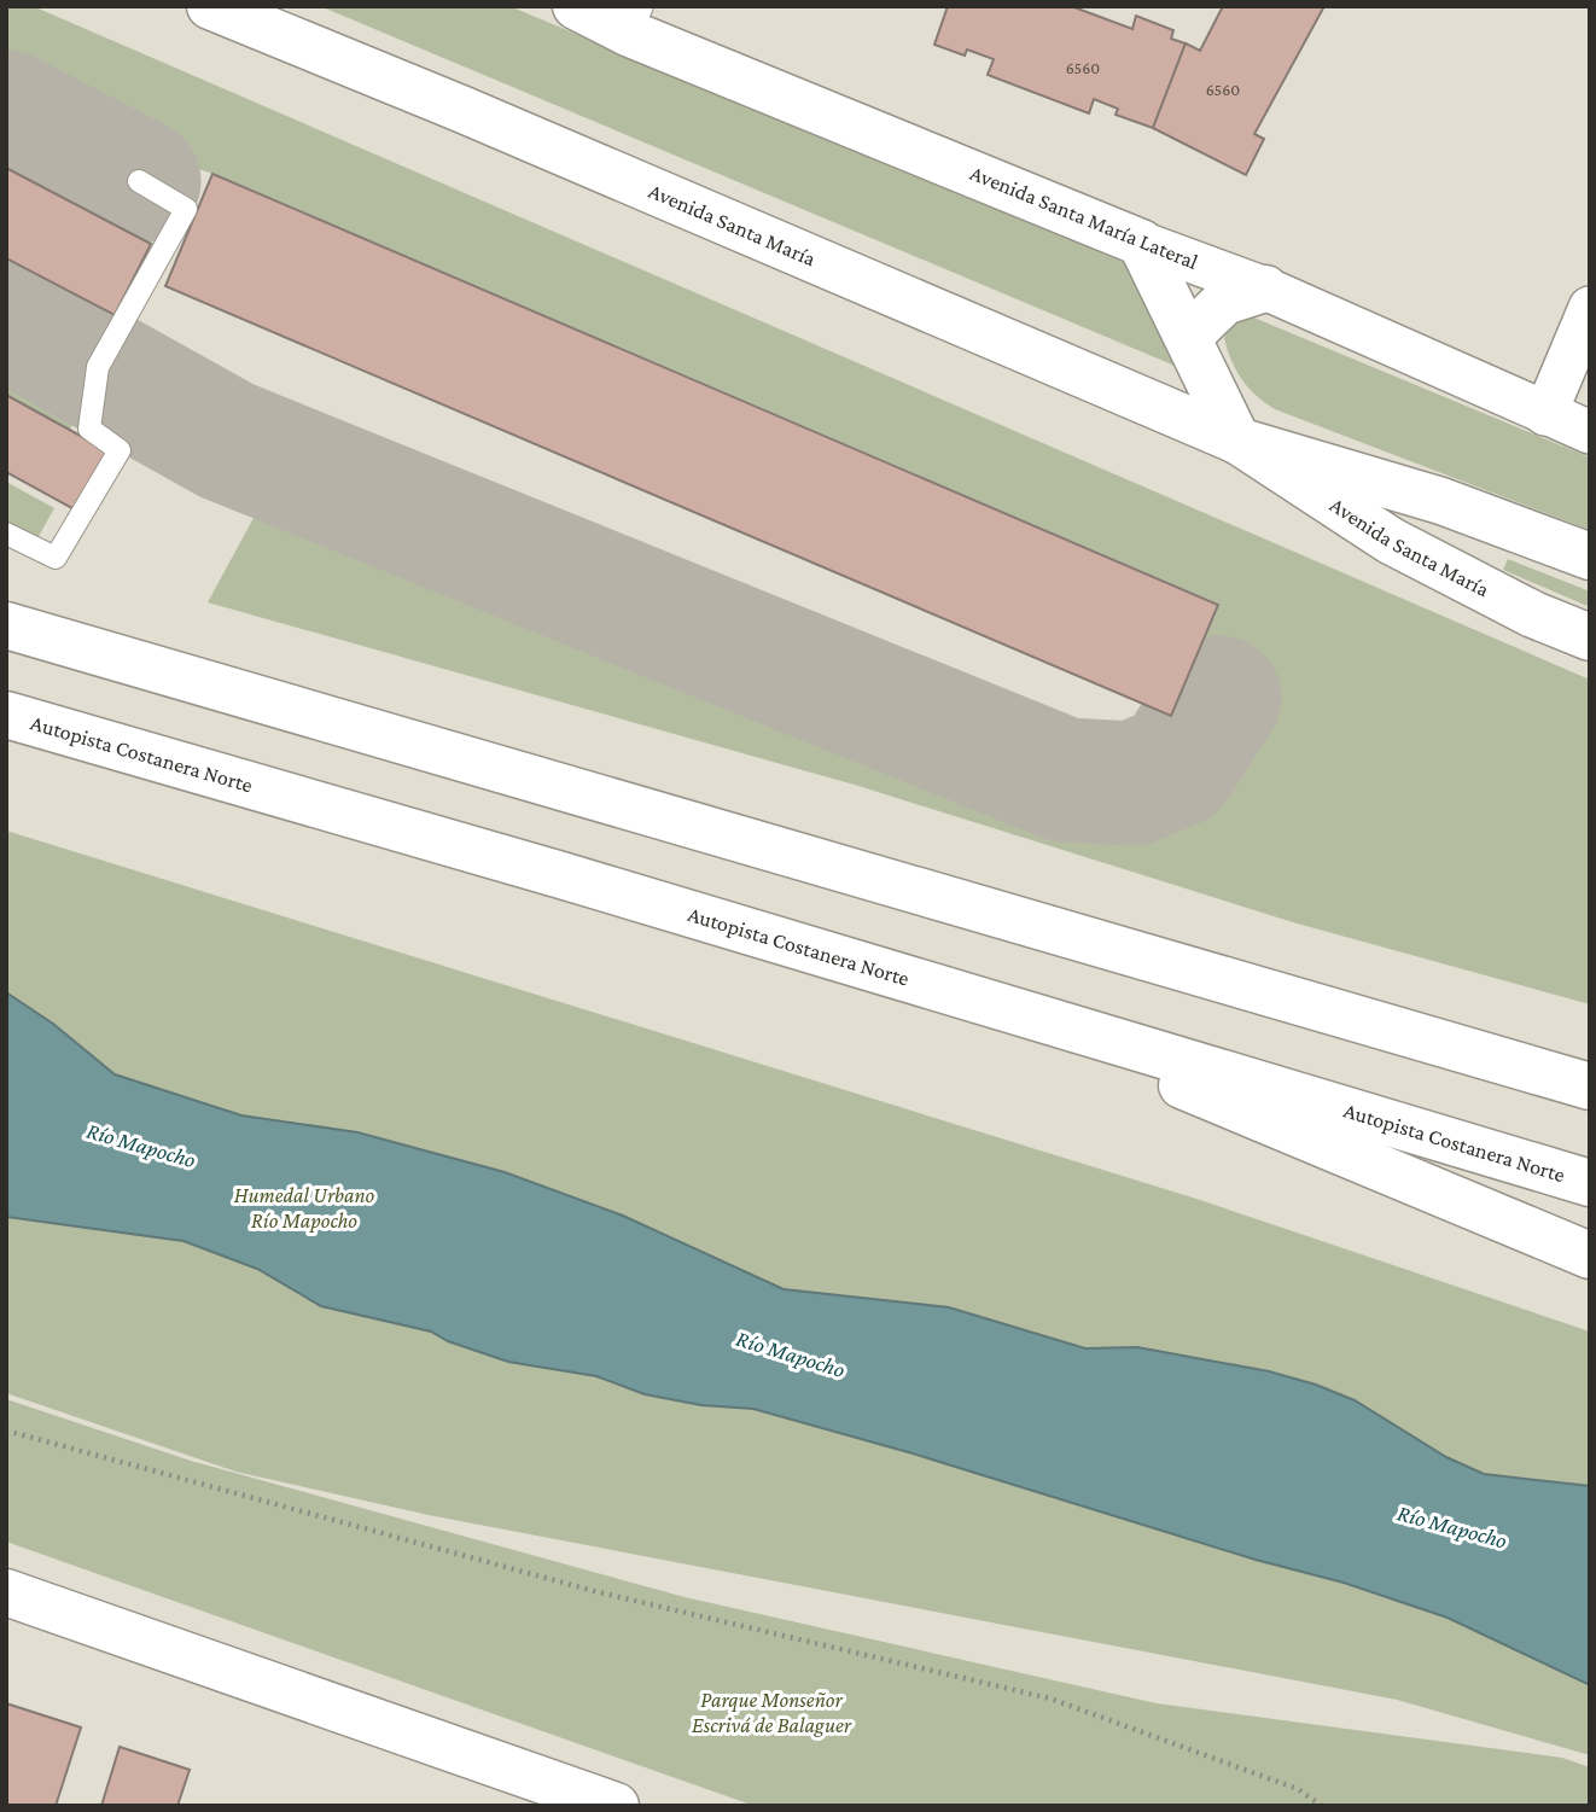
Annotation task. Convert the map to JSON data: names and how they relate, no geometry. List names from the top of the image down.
{
  "streets": {
    "main road": ["Avenida Santa María Lateral", "Avenida Santa María", "Autopista Costanera Norte"]
  },
  "water": ["Río Mapocho"],
  "parks": ["Humedal Urbano Río Mapocho", "Parque Monseñor Escrivá de Balaguer"],
  "house_numbers": ["6560", "6560"]
}
